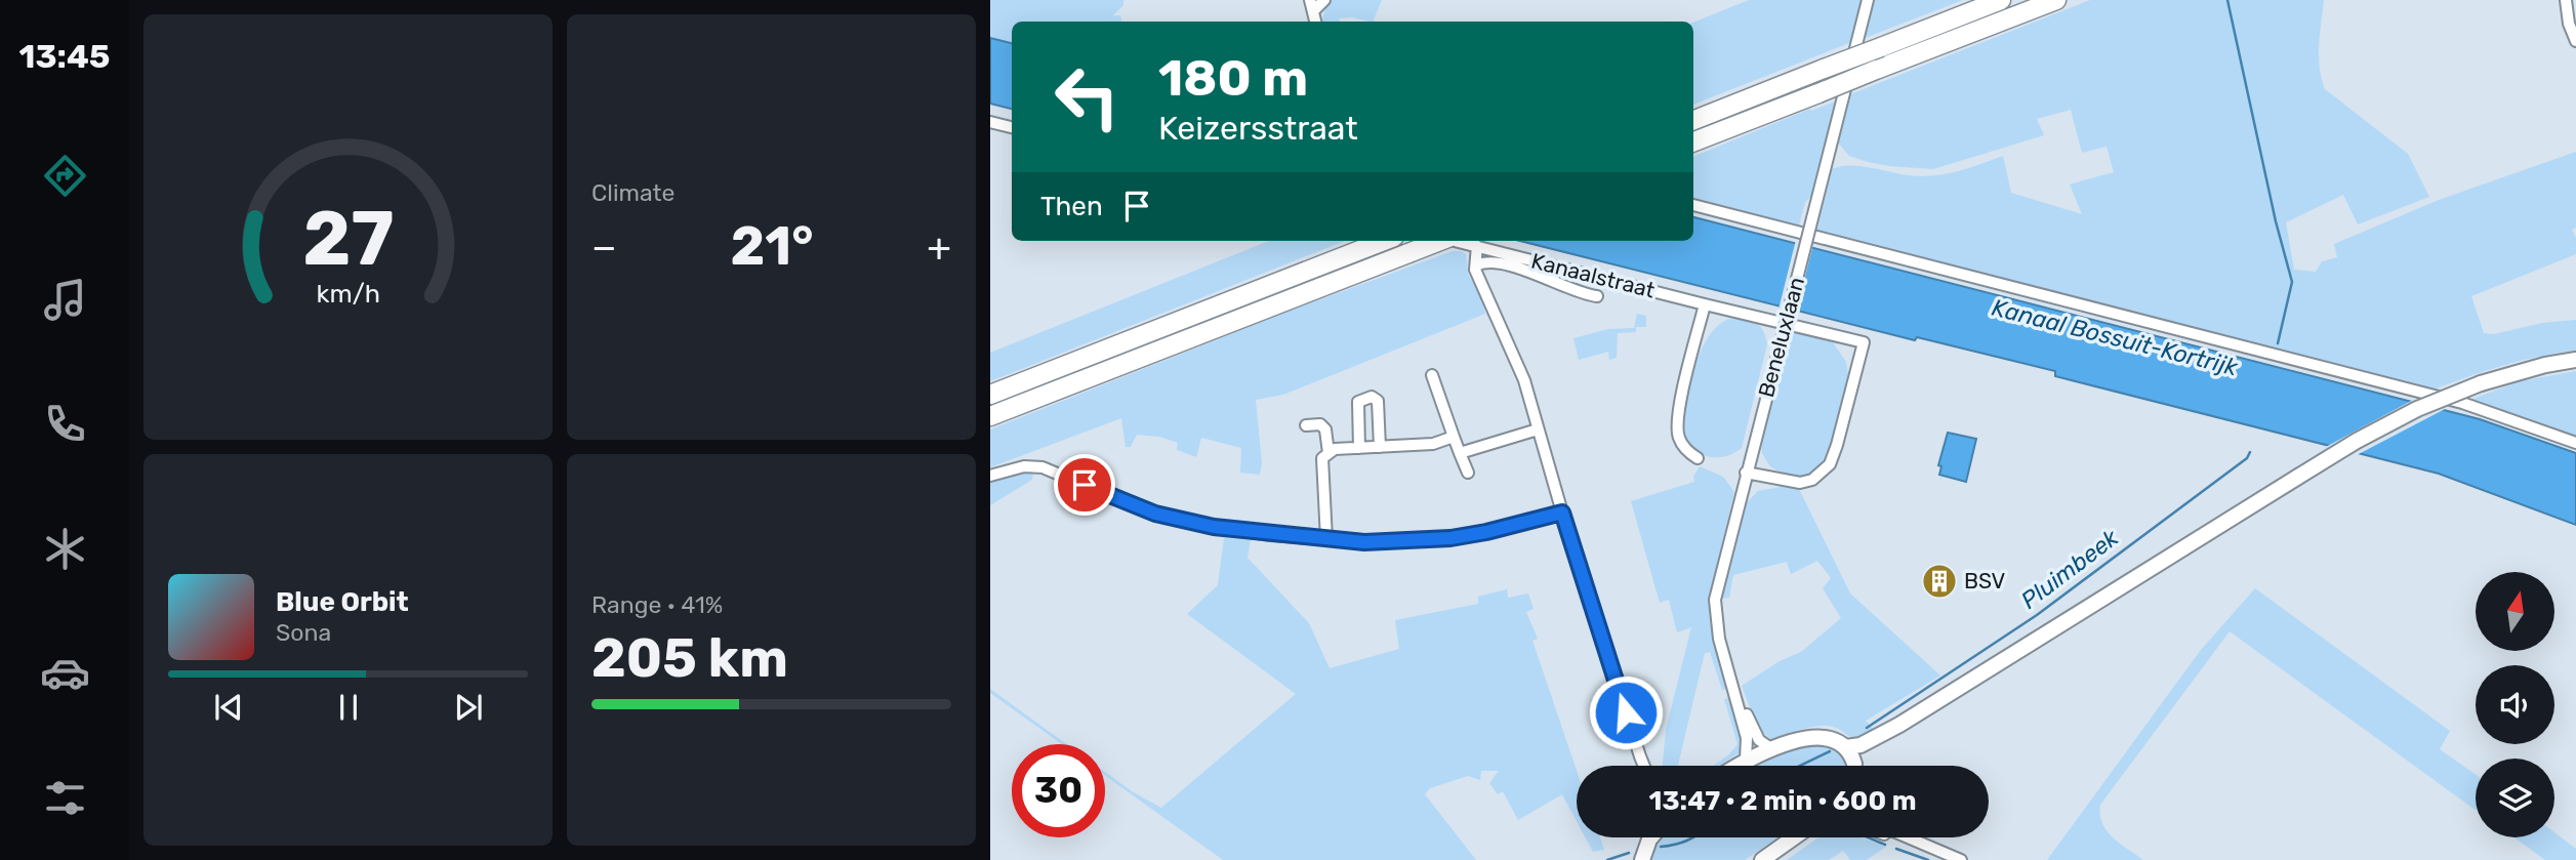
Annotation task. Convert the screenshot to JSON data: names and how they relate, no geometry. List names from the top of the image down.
{
  "streets": {
    "street": ["Kanaalstraat", "Beneluxlaan"]
  },
  "crossings": [
    ["Kanaalstraat", "Beneluxlaan"]
  ],
  "water": ["Kanaal Bossuit-Kortrijk", "Pluimbeek"],
  "places": {
    "building": ["BSV"]
  },
  "north": "top",
  "page": {
    "tabs": "13:45",
    "tile": [
      "Climate",
      ["Range · 41%", "205 km"]
    ],
    "turn": ["180 m", "Keizersstraat"],
    "then": "Then",
    "heat": ["−", "21°", "+"],
    "song": ["Blue Orbit", "Sona"],
    "limit": "30",
    "trip": "13:47 · 2 min · 600 m",
    "gauge": ["27", "km/h"]
  }
}
